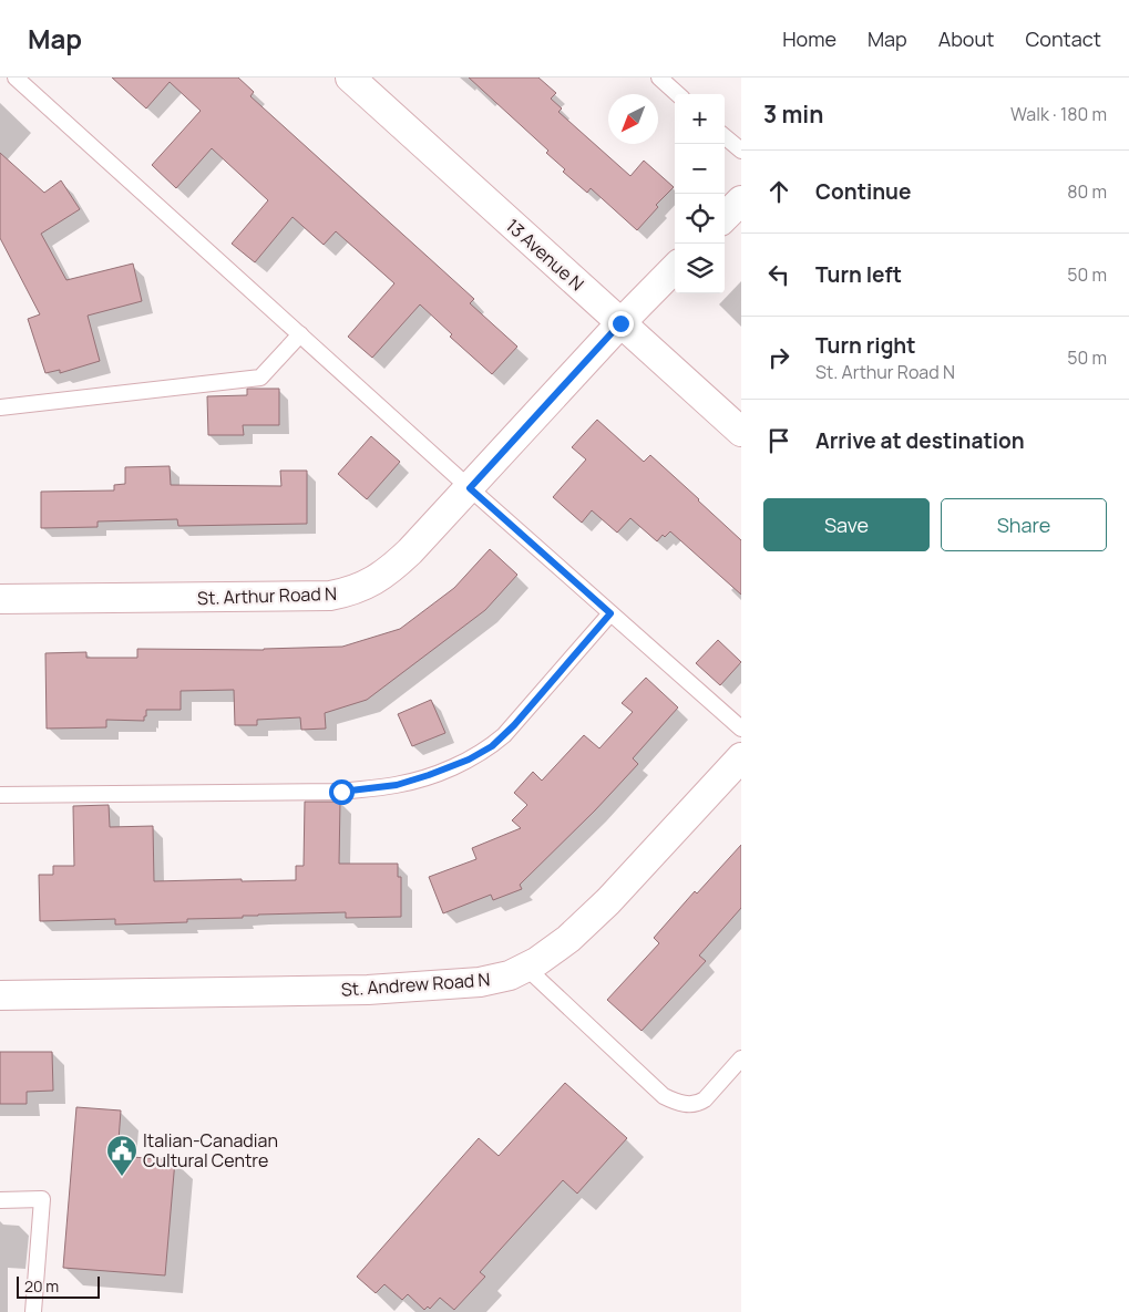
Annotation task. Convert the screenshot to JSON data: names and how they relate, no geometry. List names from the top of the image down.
{
  "streets": {
    "street": ["13 Avenue N", "St. Arthur Road N", "St. Andrew Road N"]
  },
  "crossings": [
    ["13 Avenue N", "St. Arthur Road N"]
  ],
  "places": {
    "public building": ["Italian-Canadian Cultural Centre"]
  },
  "scale_bar": "20 m",
  "north": "bottom left",
  "page": {
    "header": "Map",
    "nav": [
      "Home",
      "Map",
      "About",
      "Contact"
    ],
    "heading": ["3 min", "Walk · 180 m"],
    "map_buttons": ["+", "−"],
    "list": [
      ["Continue", "80 m"],
      ["Turn left", "50 m"],
      ["Turn right", "St. Arthur Road N", "50 m"],
      "Arrive at destination"
    ],
    "buttons": ["Save", "Share"],
    "scale": "20 m"
  }
}
